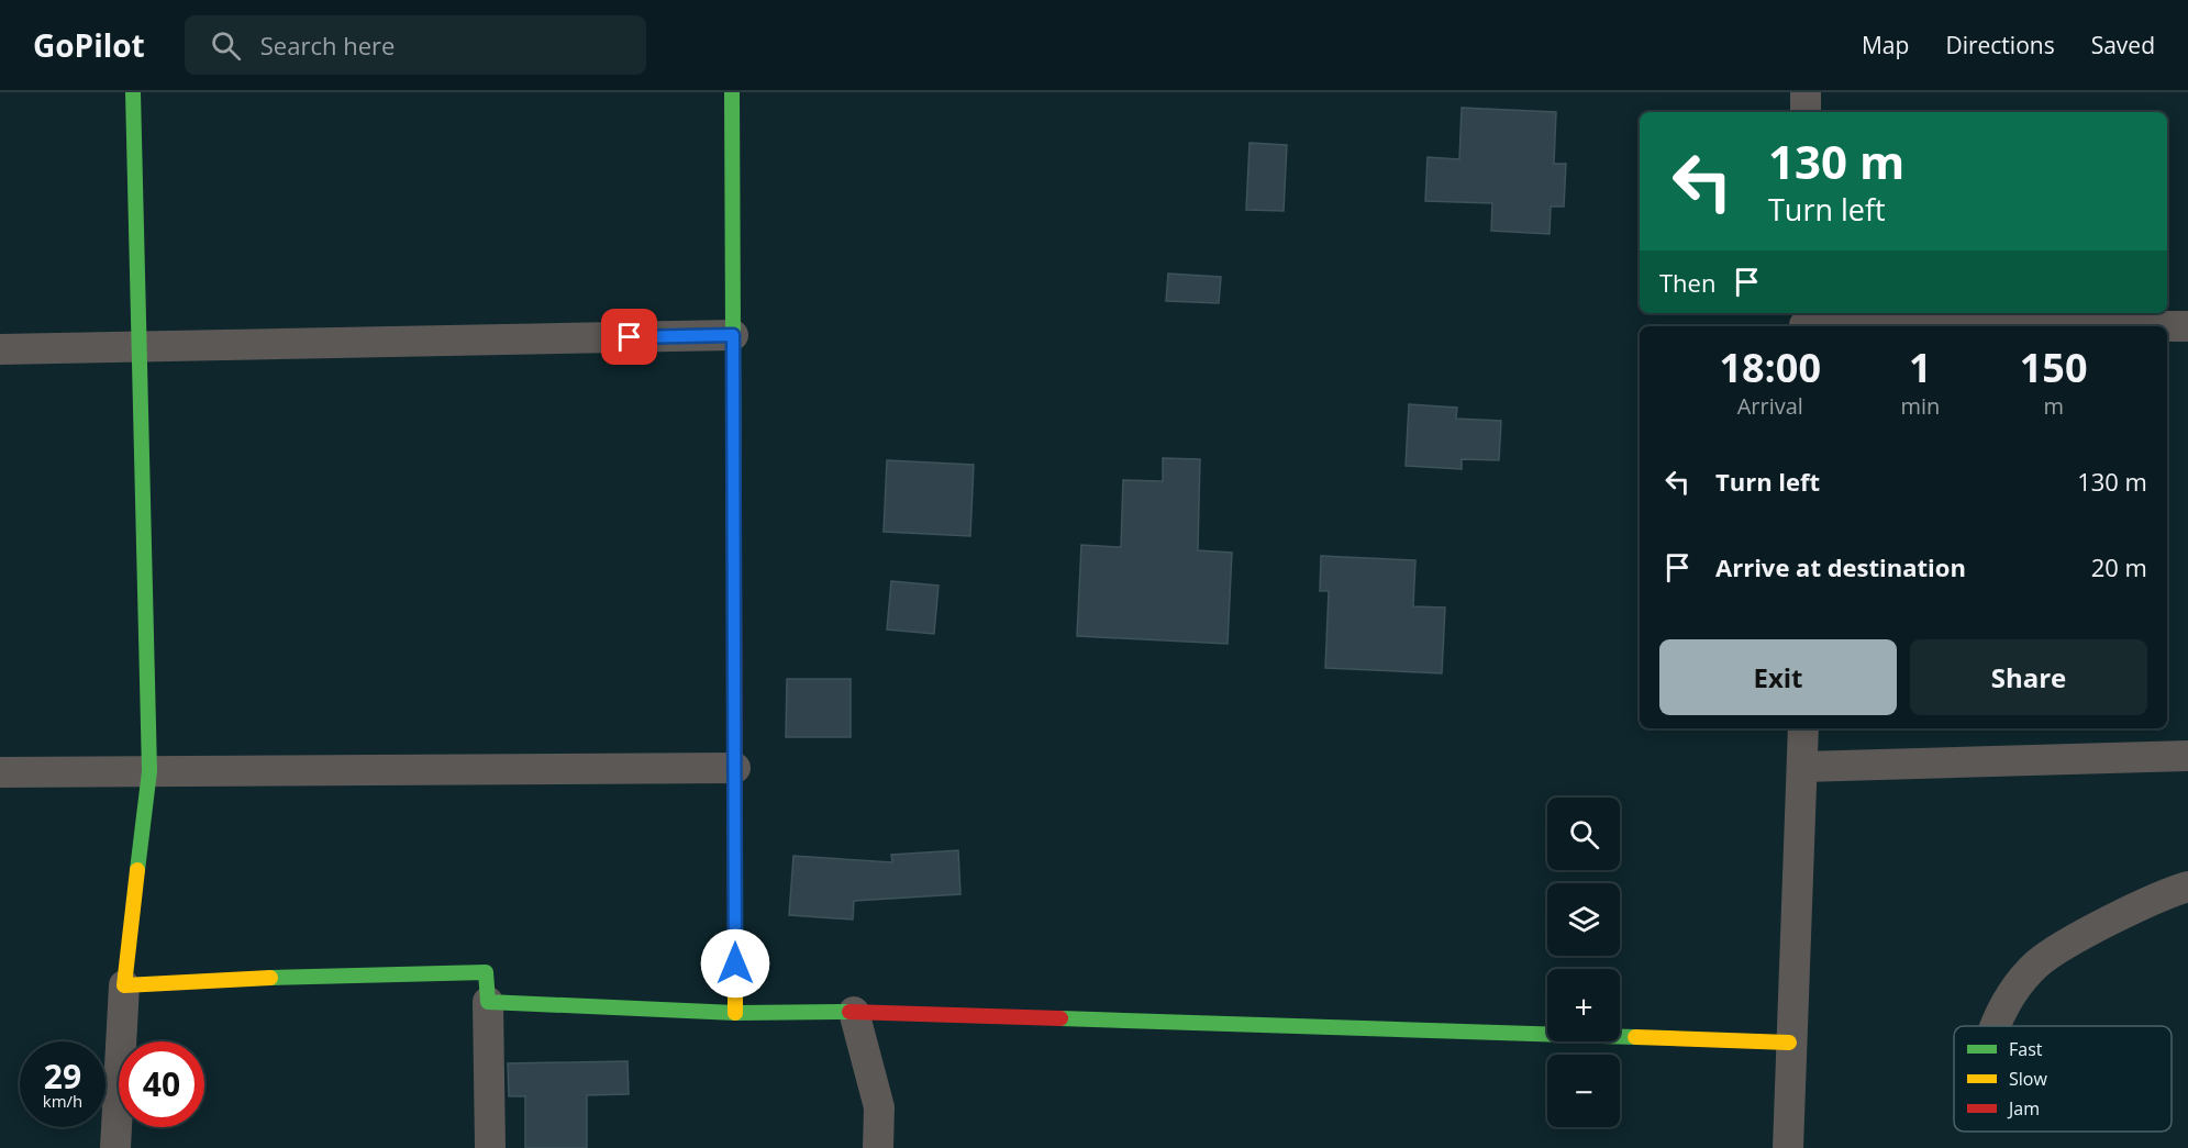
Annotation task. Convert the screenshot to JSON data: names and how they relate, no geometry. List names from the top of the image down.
{
  "legend": ["Fast", "Slow", "Jam"],
  "page": {
    "header": "GoPilot",
    "search": "Search here",
    "nav": ["Map", "Directions", "Saved"],
    "turn": ["130 m", "Turn left"],
    "then": "Then",
    "eta": [
      "18:00",
      "Arrival",
      "1",
      "min",
      "150",
      "m"
    ],
    "list": [
      {
        "name": "Turn left",
        "value": "130 m"
      },
      {
        "name": "Arrive at destination",
        "value": "20 m"
      }
    ],
    "buttons": ["Exit", "Share"],
    "map_buttons": ["+", "−"],
    "speed": "29 km/h",
    "limit": "40"
  }
}
